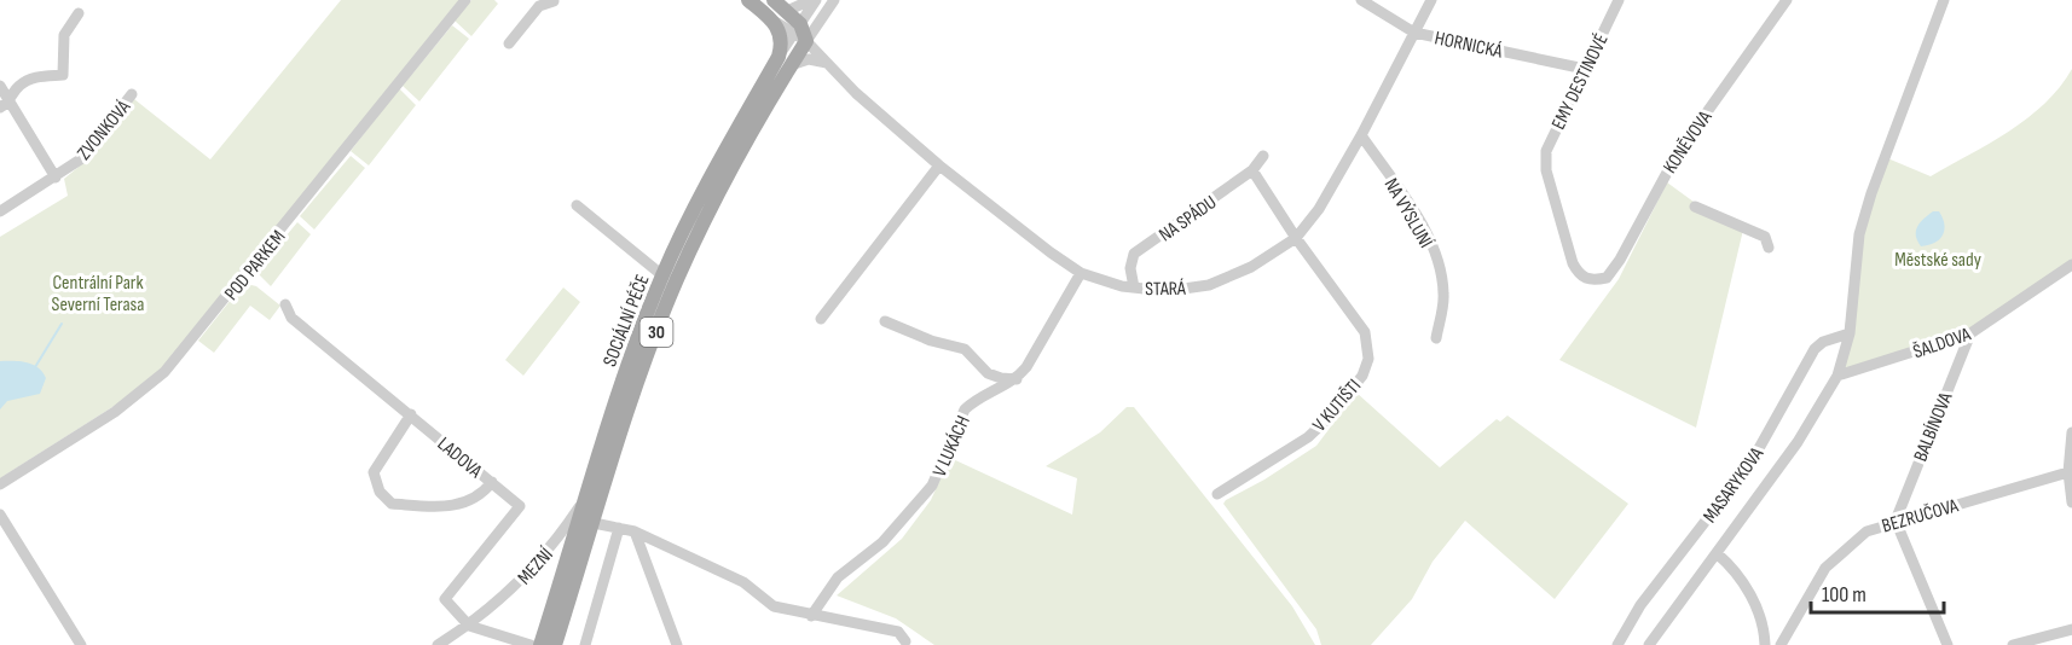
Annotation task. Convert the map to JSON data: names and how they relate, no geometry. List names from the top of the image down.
{
  "streets": {
    "main road": ["SOCIÁLNÍ PÉČE", "30"],
    "street": [
      "HORNICKÁ",
      "EMY DESTINOVÉ",
      "ZVONKOVÁ",
      "KONĚVOVA",
      "NA VÝSLUNÍ",
      "NA SPÁDU",
      "POD PARKEM",
      "STARÁ",
      "ŠALDOVA",
      "V KUTIŠTI",
      "BALBÍNOVA",
      "V LUKÁCH",
      "LADOVA",
      "MASARYKOVA",
      "BEZRUČOVA",
      "MEZNÍ"
    ]
  },
  "crossings": [
    ["HORNICKÁ", "EMY DESTINOVÉ"],
    ["HORNICKÁ", "STARÁ"],
    ["EMY DESTINOVÉ", "KONĚVOVA"],
    ["NA VÝSLUNÍ", "STARÁ"],
    ["NA SPÁDU", "STARÁ"],
    ["NA SPÁDU", "V KUTIŠTI"],
    ["STARÁ", "SOCIÁLNÍ PÉČE"],
    ["STARÁ", "V KUTIŠTI"],
    ["STARÁ", "V LUKÁCH"],
    ["SOCIÁLNÍ PÉČE", "MEZNÍ"],
    ["ŠALDOVA", "BALBÍNOVA"],
    ["ŠALDOVA", "MASARYKOVA"],
    ["BALBÍNOVA", "BEZRUČOVA"],
    ["LADOVA", "MEZNÍ"]
  ],
  "parks": ["Městské sady", "Centrální Park Severní Terasa"],
  "scale_bar": "100 m"
}
